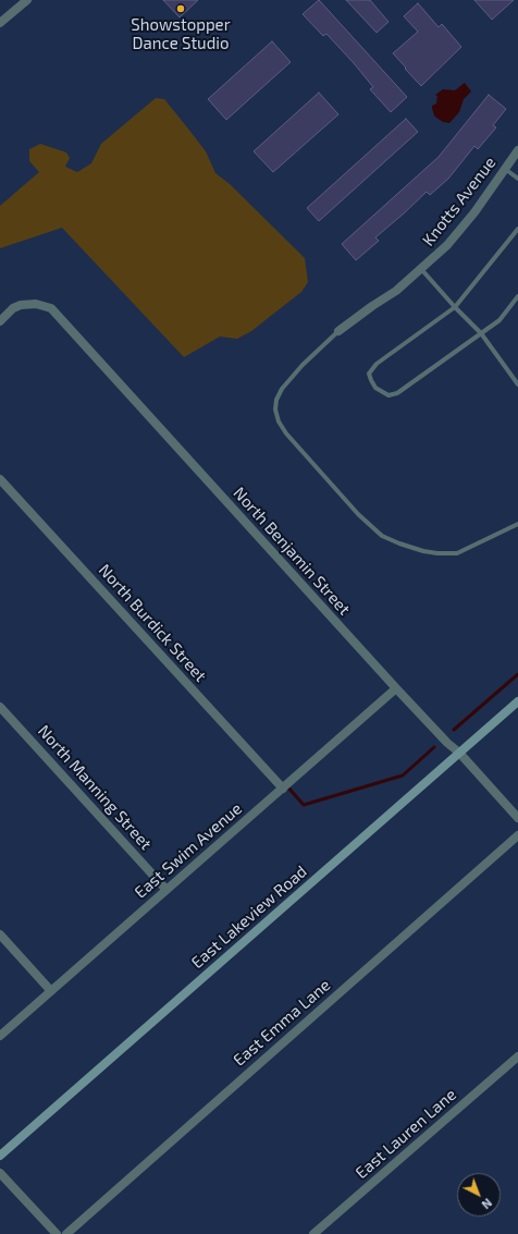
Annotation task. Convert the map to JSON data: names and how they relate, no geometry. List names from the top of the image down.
{
  "streets": {
    "street": [
      "Knotts Avenue",
      "North Benjamin Street",
      "North Burdick Street",
      "North Manning Street",
      "East Swim Avenue",
      "East Lakeview Road",
      "East Emma Lane",
      "East Lauren Lane"
    ]
  },
  "crossings": [
    ["North Benjamin Street", "East Swim Avenue"],
    ["North Benjamin Street", "East Lakeview Road"],
    ["North Burdick Street", "East Swim Avenue"],
    ["North Manning Street", "East Swim Avenue"]
  ],
  "places": ["Showstopper Dance Studio"],
  "north": "bottom right"
}
